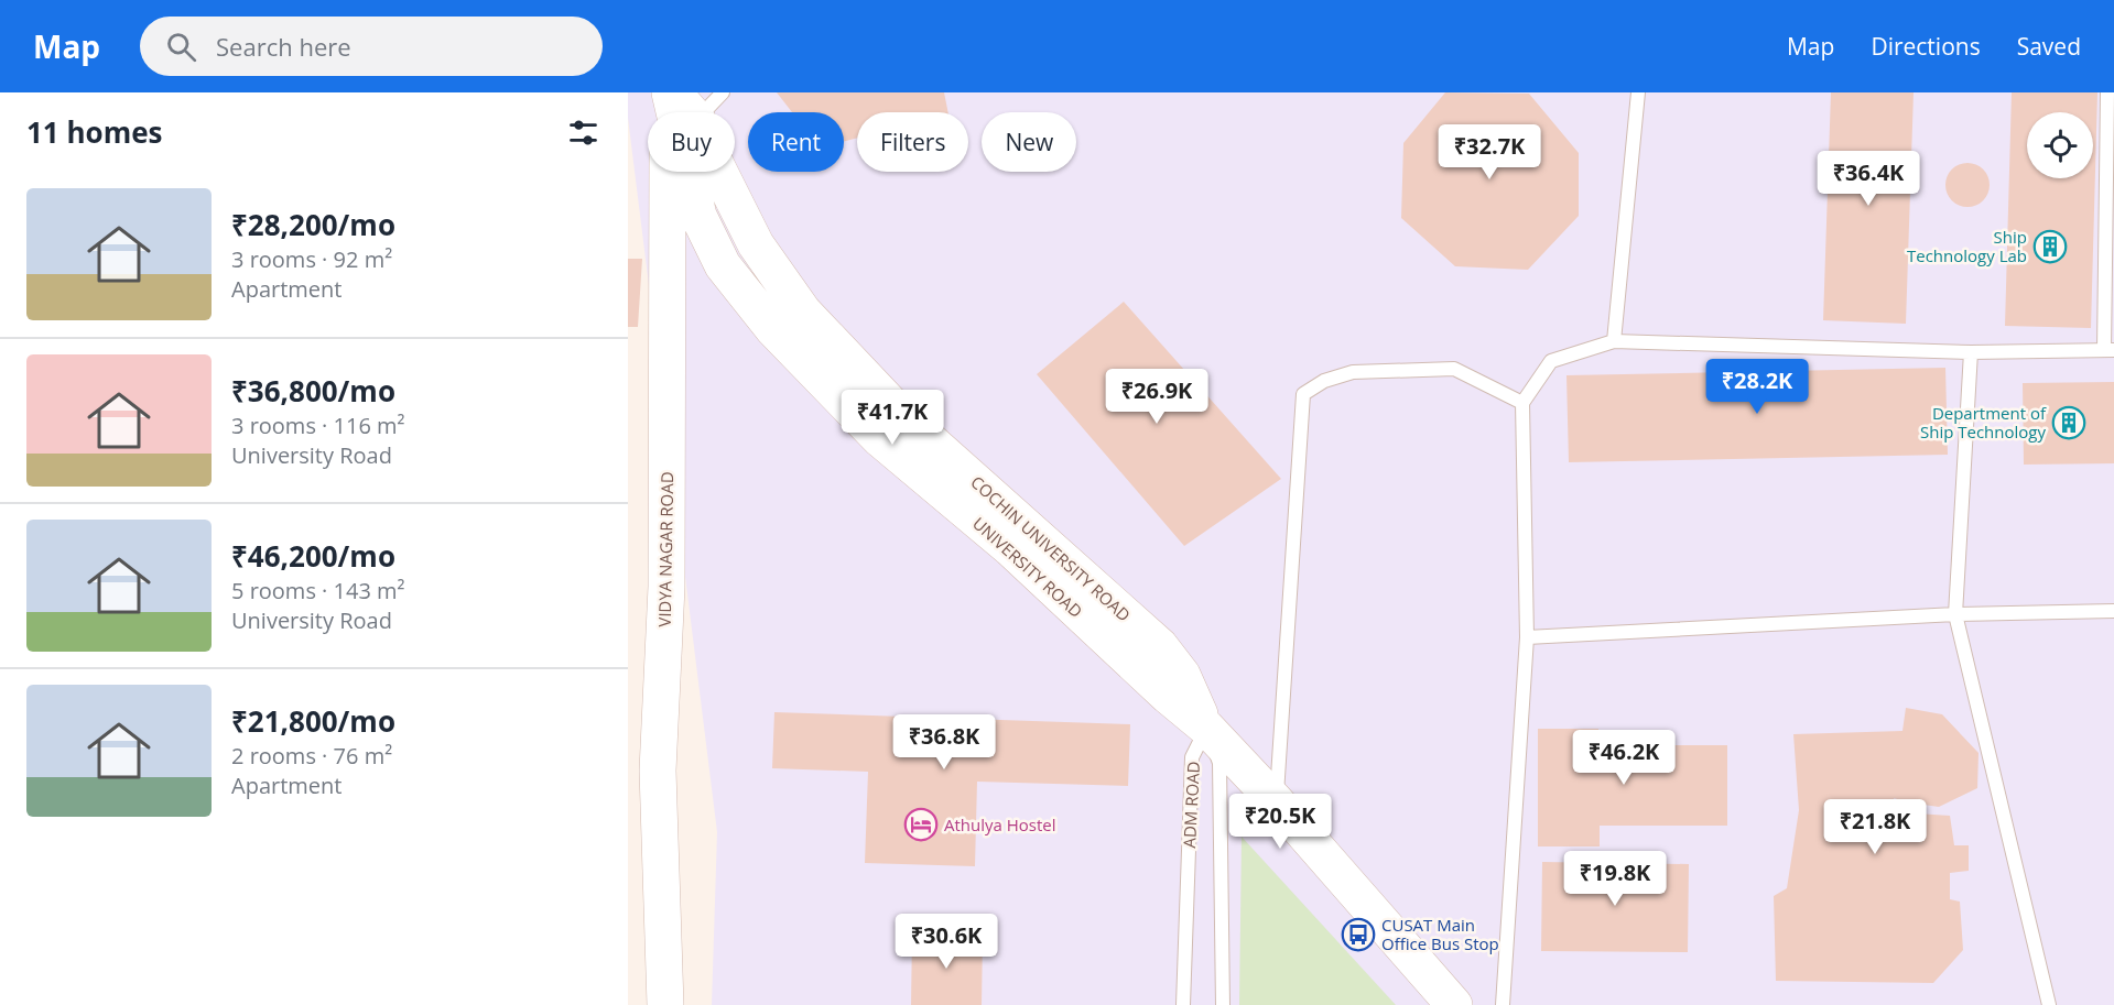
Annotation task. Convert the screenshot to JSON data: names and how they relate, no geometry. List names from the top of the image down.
{
  "streets": {
    "street": ["COCHIN UNIVERSITY ROAD", "VIDYA NAGAR ROAD", "UNIVERSITY ROAD"],
    "lane": ["ADM ROAD"]
  },
  "crossings": [
    ["COCHIN UNIVERSITY ROAD", "UNIVERSITY ROAD"],
    ["COCHIN UNIVERSITY ROAD", "ADM ROAD"],
    ["VIDYA NAGAR ROAD", "UNIVERSITY ROAD"],
    ["UNIVERSITY ROAD", "ADM ROAD"]
  ],
  "places": {
    "building": ["Ship Technology Lab", "Department of Ship Technology"],
    "hotel": ["Athulya Hostel"],
    "bus stop": ["CUSAT Main Office Bus Stop"]
  },
  "page": {
    "header": "Map",
    "search": "Search here",
    "nav": ["Map", "Directions", "Saved"],
    "heading": "11 homes",
    "chip": [
      "Buy",
      "Rent",
      "Filters",
      "New"
    ],
    "price": [
      "₹32.7K",
      "₹36.4K",
      "₹28.2K",
      "₹26.9K",
      "₹41.7K",
      "₹36.8K",
      "₹46.2K",
      "₹20.5K",
      "₹21.8K",
      "₹19.8K",
      "₹30.6K"
    ],
    "list": [
      {
        "name": "₹28,200/mo",
        "note": "3 rooms · 92 m² · Apartment"
      },
      {
        "name": "₹36,800/mo",
        "note": "3 rooms · 116 m² · University Road"
      },
      {
        "name": "₹46,200/mo",
        "note": "5 rooms · 143 m² · University Road"
      },
      {
        "name": "₹21,800/mo",
        "note": "2 rooms · 76 m² · Apartment"
      }
    ]
  }
}
